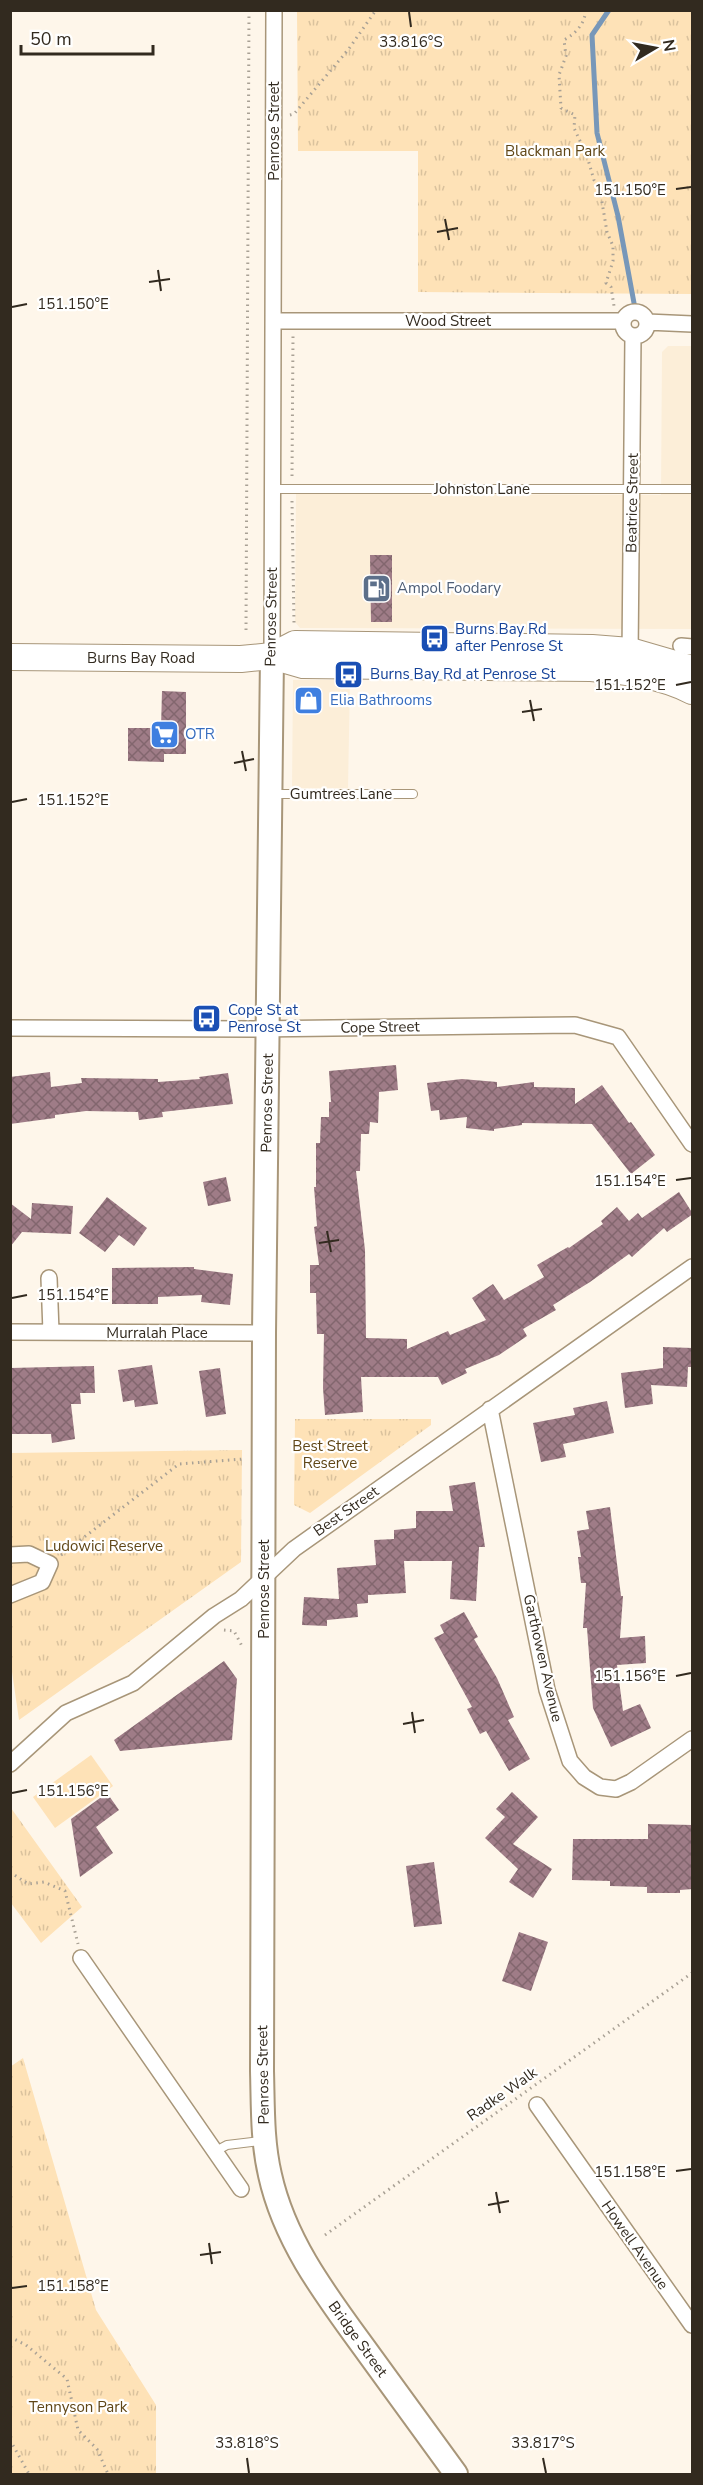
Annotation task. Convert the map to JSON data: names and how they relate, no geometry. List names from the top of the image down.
{
  "streets": {
    "main road": ["Penrose Street", "Burns Bay Road", "Bridge Street"],
    "street": [
      "Wood Street",
      "Beatrice Street",
      "Cope Street",
      "Murralah Place",
      "Best Street",
      "Garthowen Avenue",
      "Howell Avenue"
    ],
    "lane": ["Johnston Lane", "Gumtrees Lane"],
    "path": ["Radke Walk"]
  },
  "crossings": [
    ["Penrose Street", "Wood Street"],
    ["Penrose Street", "Johnston Lane"],
    ["Penrose Street", "Burns Bay Road"],
    ["Penrose Street", "Gumtrees Lane"],
    ["Penrose Street", "Cope Street"],
    ["Penrose Street", "Murralah Place"],
    ["Penrose Street", "Best Street"],
    ["Penrose Street", "Bridge Street"],
    ["Wood Street", "Beatrice Street"],
    ["Johnston Lane", "Beatrice Street"],
    ["Beatrice Street", "Burns Bay Road"],
    ["Best Street", "Garthowen Avenue"]
  ],
  "parks": [
    "Blackman Park",
    "Best Street Reserve",
    "Ludowici Reserve",
    "Tennyson Park"
  ],
  "places": {
    "fuel station": ["Ampol Foodary"],
    "bus stop": ["Burns Bay Rd after Penrose St", "Burns Bay Rd at Penrose St", "Cope St at Penrose St"],
    "shop": ["Elia Bathrooms"],
    "supermarket": ["OTR"]
  },
  "scale_bar": "50 m",
  "north": "right",
  "coordinates": [
    "33.816°S",
    "151.150°E",
    "151.152°E",
    "151.154°E",
    "151.156°E",
    "151.158°E",
    "33.818°S",
    "33.817°S"
  ]
}
